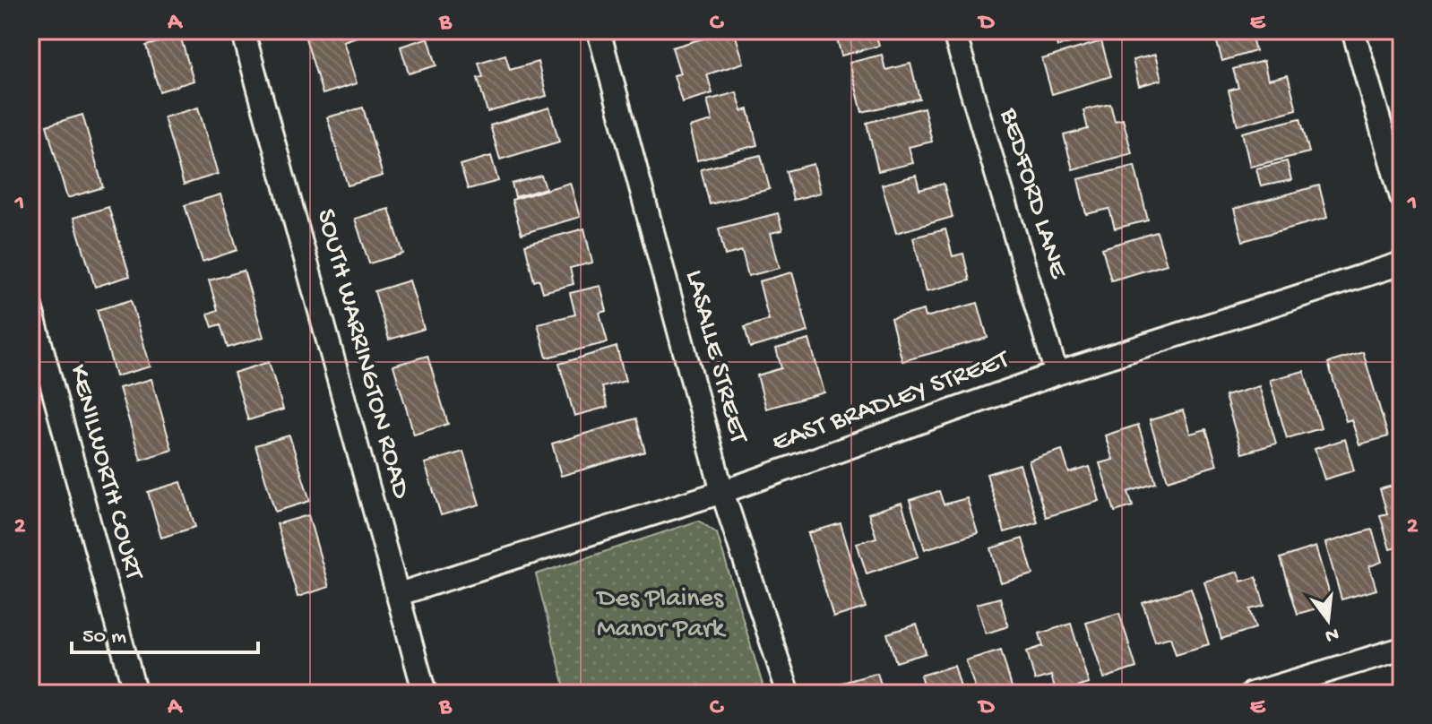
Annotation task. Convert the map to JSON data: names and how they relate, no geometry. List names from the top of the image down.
{
  "streets": {
    "street": [
      "BEDFORD LANE",
      "SOUTH WARRINGTON ROAD",
      "LASALLE STREET",
      "EAST BRADLEY STREET",
      "KENILWORTH COURT"
    ]
  },
  "crossings": [
    ["BEDFORD LANE", "EAST BRADLEY STREET"],
    ["SOUTH WARRINGTON ROAD", "EAST BRADLEY STREET"],
    ["LASALLE STREET", "EAST BRADLEY STREET"]
  ],
  "parks": ["Des Plaines Manor Park"],
  "scale_bar": "50 m",
  "north": "bottom",
  "grid": {
    "columns": [
      "A",
      "B",
      "C",
      "D",
      "E"
    ],
    "rows": ["1", "2"]
  }
}
